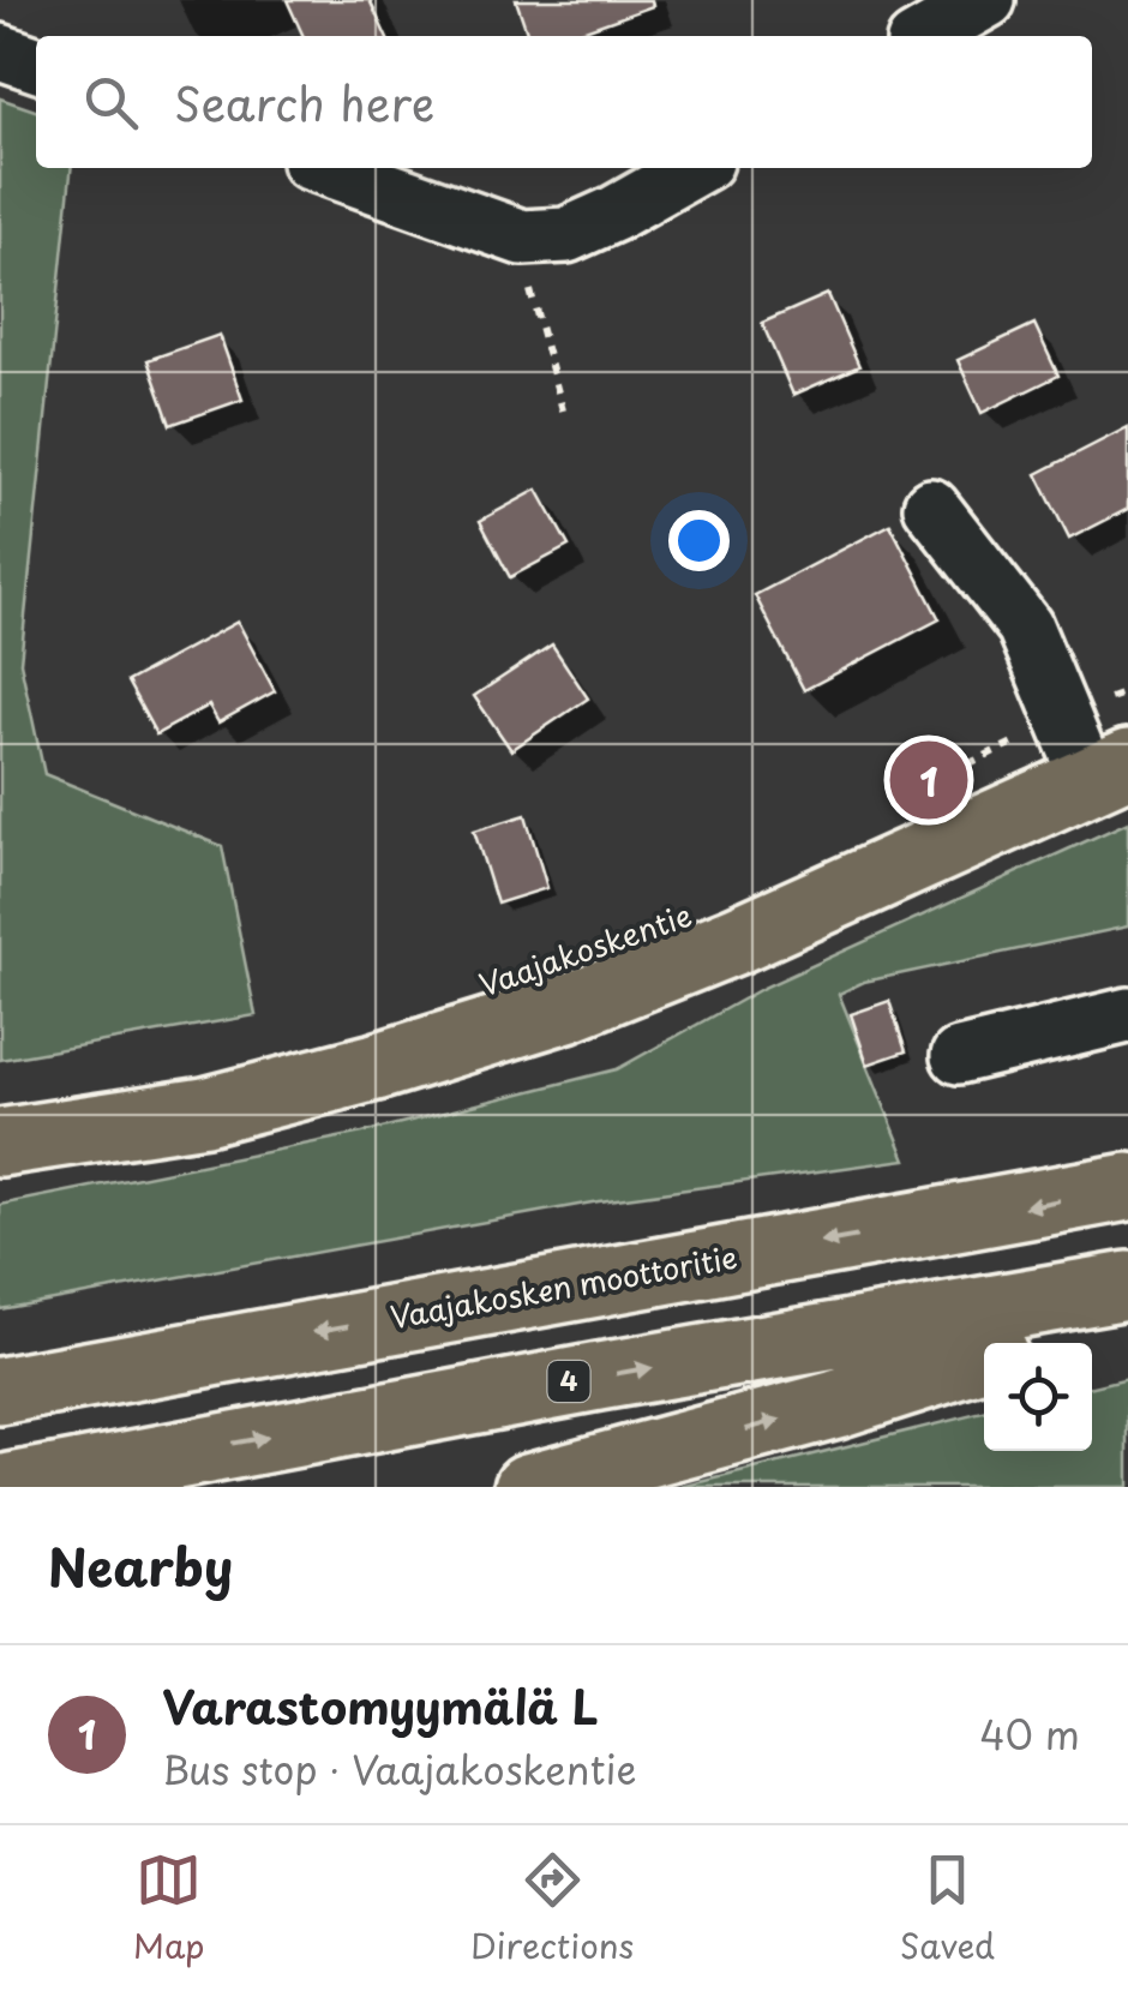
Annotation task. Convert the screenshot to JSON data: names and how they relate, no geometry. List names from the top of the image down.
{
  "streets": {
    "main road": ["Vaajakoskentie", "Vaajakosken moottoritie", "4"]
  },
  "page": {
    "search": "Search here",
    "pins": "1",
    "heading": "Nearby",
    "list": [
      {
        "mark": "1",
        "name": "Varastomyymälä L",
        "note": "Bus stop · Vaajakoskentie",
        "value": "40 m"
      }
    ],
    "nav": ["Map", "Directions", "Saved"]
  }
}
